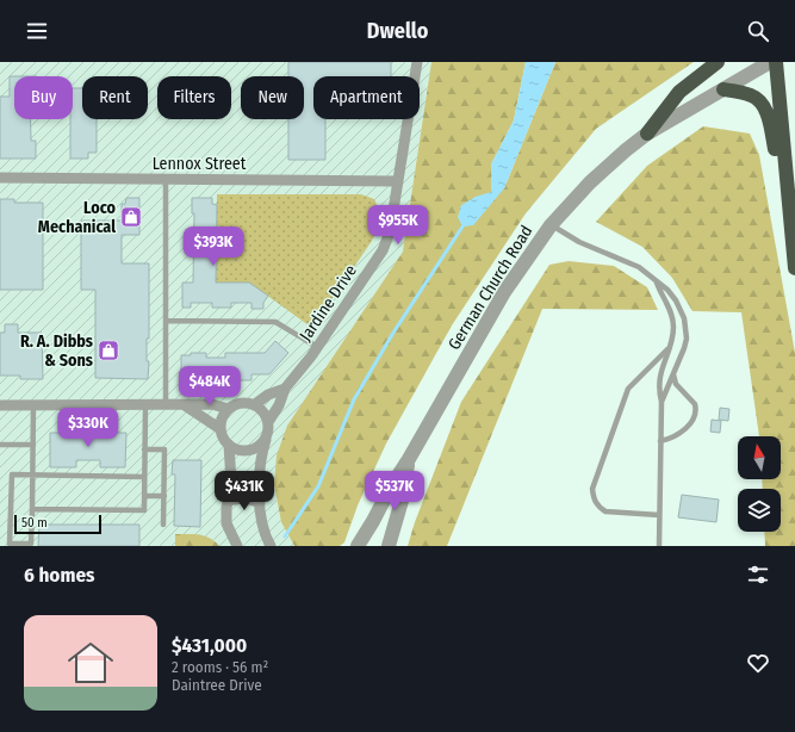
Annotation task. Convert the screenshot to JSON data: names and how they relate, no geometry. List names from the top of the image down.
{
  "streets": {
    "street": ["Lennox Street", "German Church Road", "Jardine Drive"]
  },
  "crossings": [
    ["Lennox Street", "Jardine Drive"]
  ],
  "places": {
    "shop": ["Loco Mechanical", "R. A. Dibbs & Sons"]
  },
  "scale_bar": "50 m",
  "north": "top",
  "page": {
    "header": "Dwello",
    "chip": [
      "Buy",
      "Rent",
      "Filters",
      "New",
      "Apartment"
    ],
    "price": [
      "$955K",
      "$393K",
      "$484K",
      "$330K",
      "$431K",
      "$537K"
    ],
    "scale": "50 m",
    "heading": "6 homes",
    "list": [
      {
        "name": "$431,000",
        "note": "2 rooms · 56 m² · Daintree Drive"
      }
    ]
  }
}
